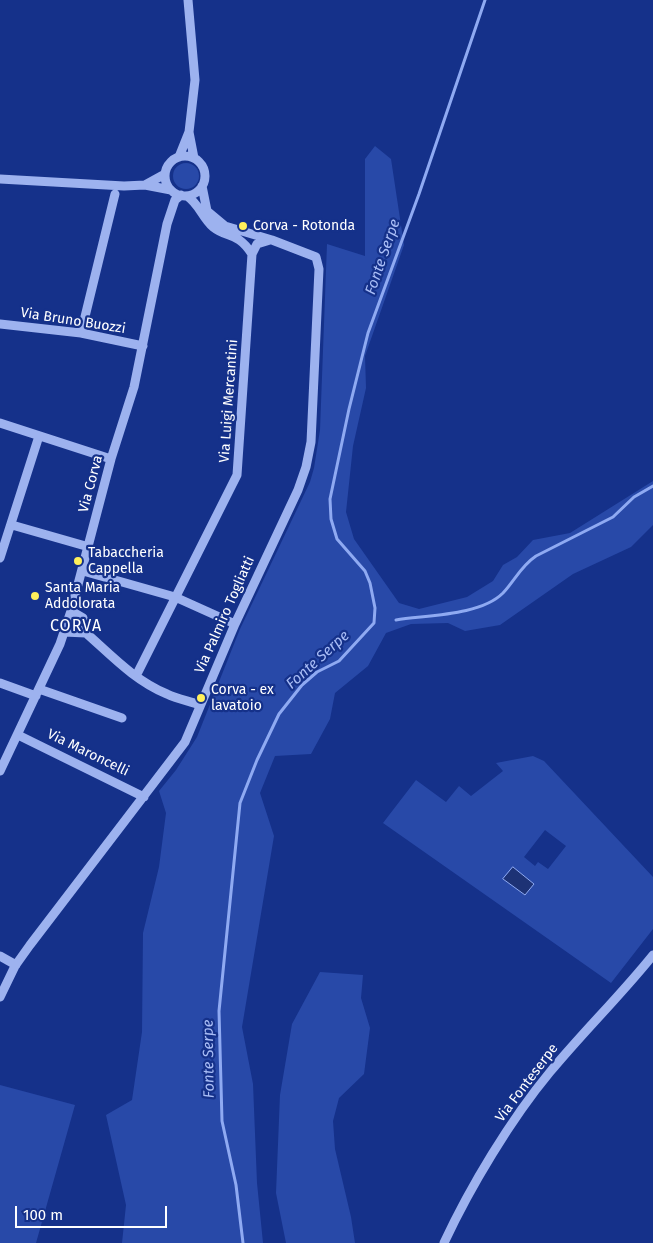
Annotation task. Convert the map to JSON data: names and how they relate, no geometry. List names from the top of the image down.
{
  "streets": {
    "street": [
      "Via Bruno Buozzi",
      "Via Luigi Mercantini",
      "Via Corva",
      "Via Palmiro Togliatti",
      "Via Maroncelli",
      "Via Fonteserpe"
    ]
  },
  "crossings": [
    ["Via Bruno Buozzi", "Via Corva"],
    ["Via Corva", "Via Maroncelli"],
    ["Via Palmiro Togliatti", "Via Maroncelli"]
  ],
  "districts": ["CORVA"],
  "water": ["Fonte Serpe"],
  "places": [
    "Corva - Rotonda",
    "Tabaccheria Cappella",
    "Santa Maria Addolorata",
    "Corva - ex lavatoio"
  ],
  "scale_bar": "100 m"
}
